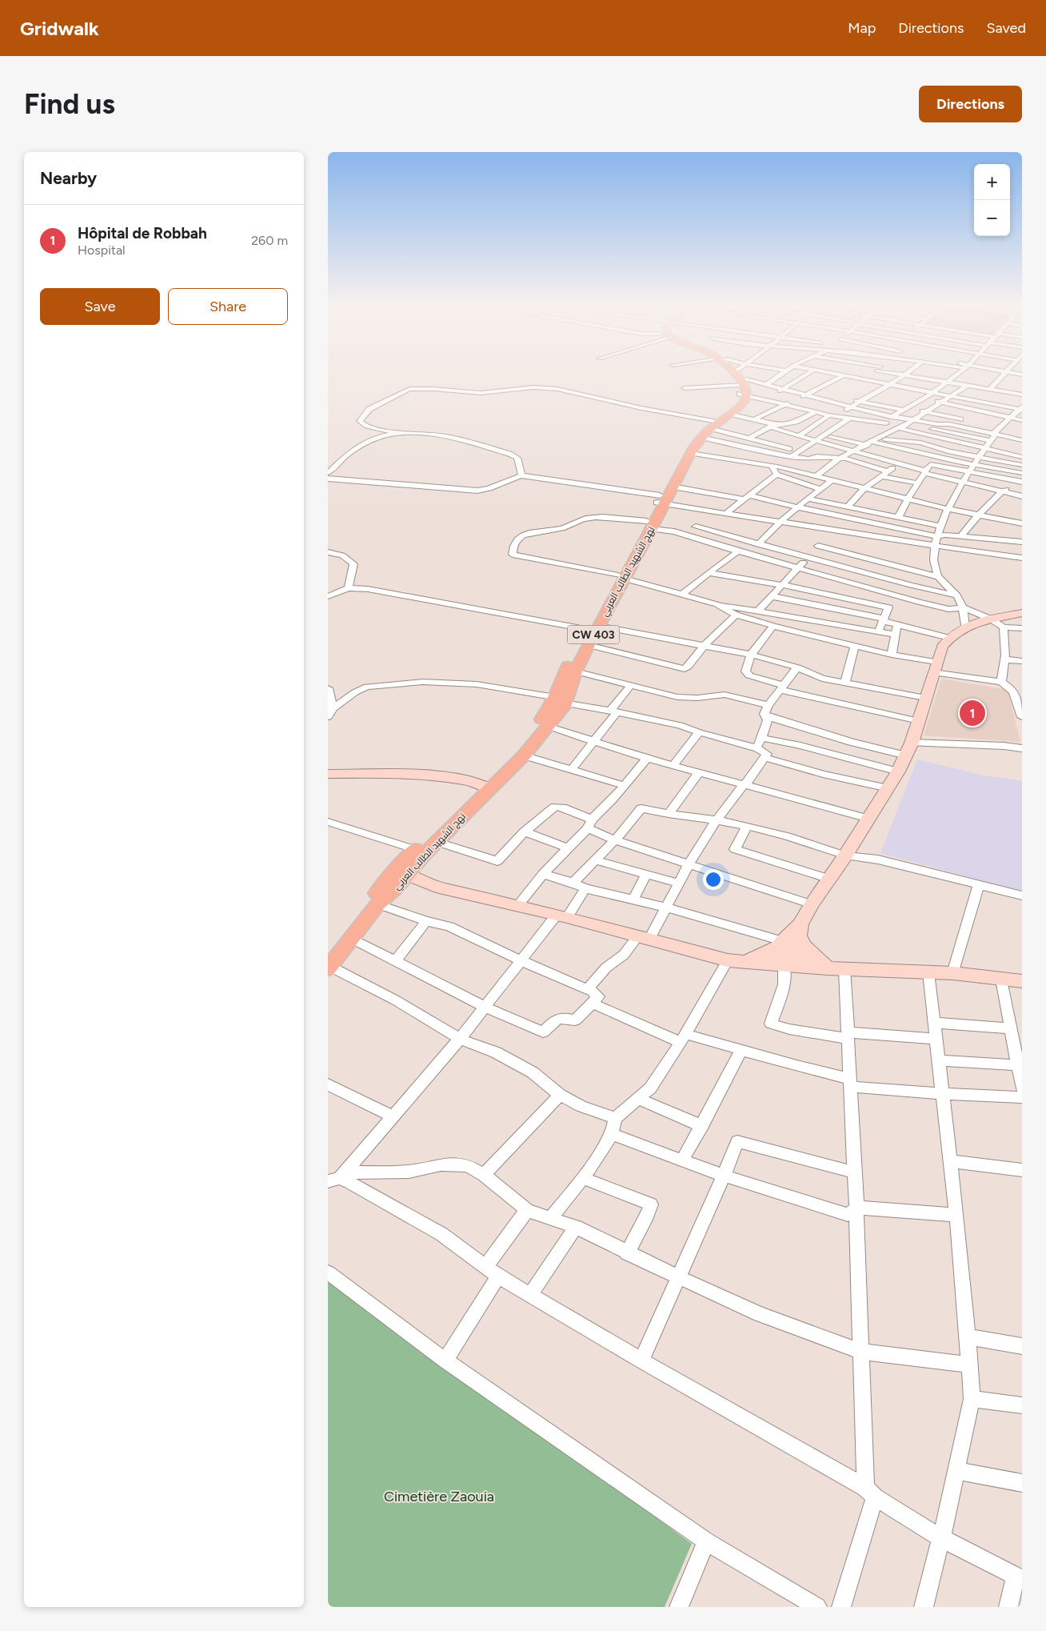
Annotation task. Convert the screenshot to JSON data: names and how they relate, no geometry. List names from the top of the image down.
{
  "streets": {
    "main road": ["نهج الشهيد الطالب العربي", "CW 403"]
  },
  "parks": ["Cimetière Zaouia"],
  "page": {
    "header": "Gridwalk",
    "nav": ["Map", "Directions", "Saved"],
    "buttons": [
      "Directions",
      ["Save", "Share"]
    ],
    "title": "Find us",
    "heading": "Nearby",
    "map_buttons": ["+", "−"],
    "list": [
      {
        "mark": "1",
        "name": "Hôpital de Robbah",
        "note": "Hospital",
        "value": "260 m"
      }
    ],
    "pins": "1"
  }
}
